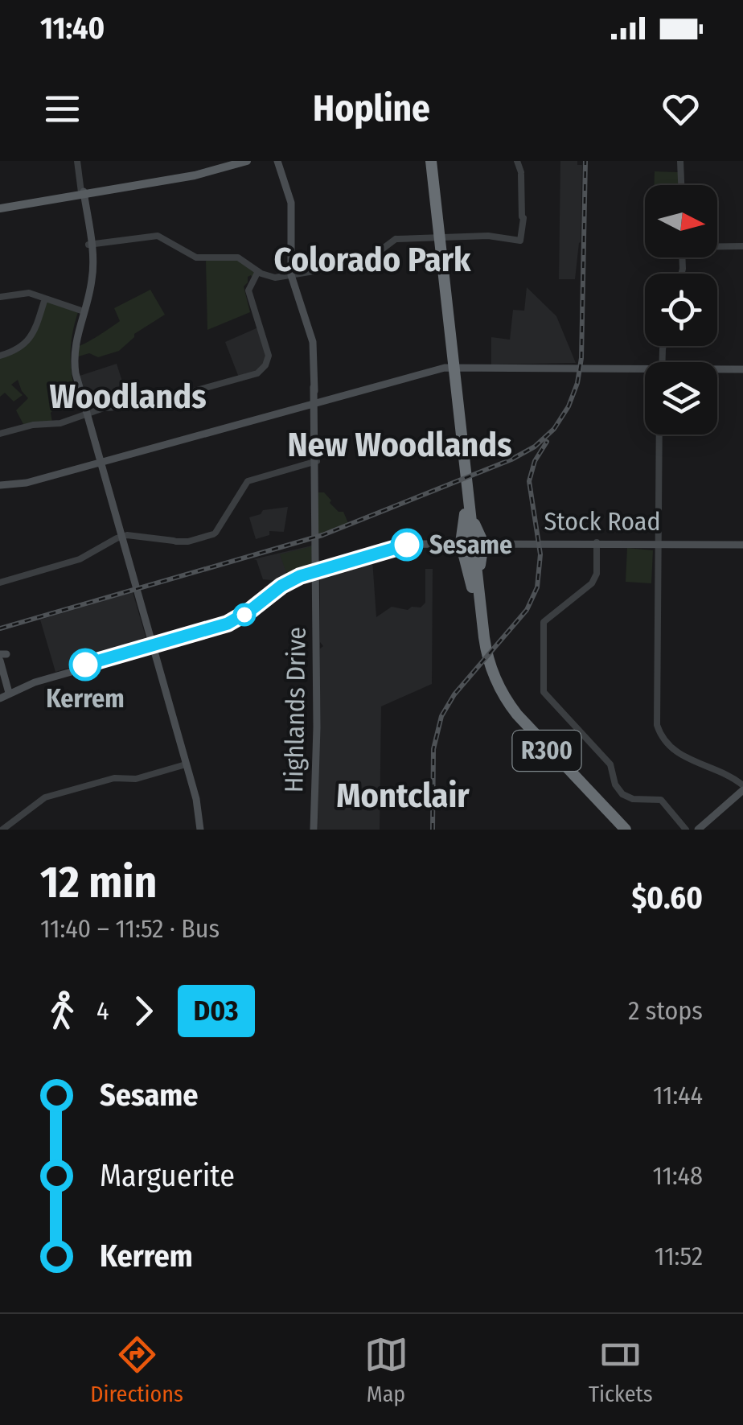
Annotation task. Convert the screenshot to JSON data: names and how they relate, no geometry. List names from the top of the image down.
{
  "streets": {
    "highway": ["R300"],
    "main road": ["Stock Road", "Highlands Drive"]
  },
  "crossings": [
    ["Stock Road", "Highlands Drive"],
    ["Stock Road", "R300"]
  ],
  "districts": [
    "Colorado Park",
    "Woodlands",
    "New Woodlands",
    "Montclair"
  ],
  "places": ["Sesame", "Kerrem"],
  "lines": ["bus line D03"],
  "north": "right",
  "page": {
    "status": "11:40",
    "header": "Hopline",
    "heading": ["12 min", "11:40 – 11:52 · Bus", "$0.60"],
    "legs": ["4", "D03", "2 stops"],
    "list": [
      {
        "name": "Sesame",
        "value": "11:44"
      },
      {
        "name": "Marguerite",
        "value": "11:48"
      },
      {
        "name": "Kerrem",
        "value": "11:52"
      }
    ],
    "tabs": ["Directions", "Map", "Tickets"]
  }
}
